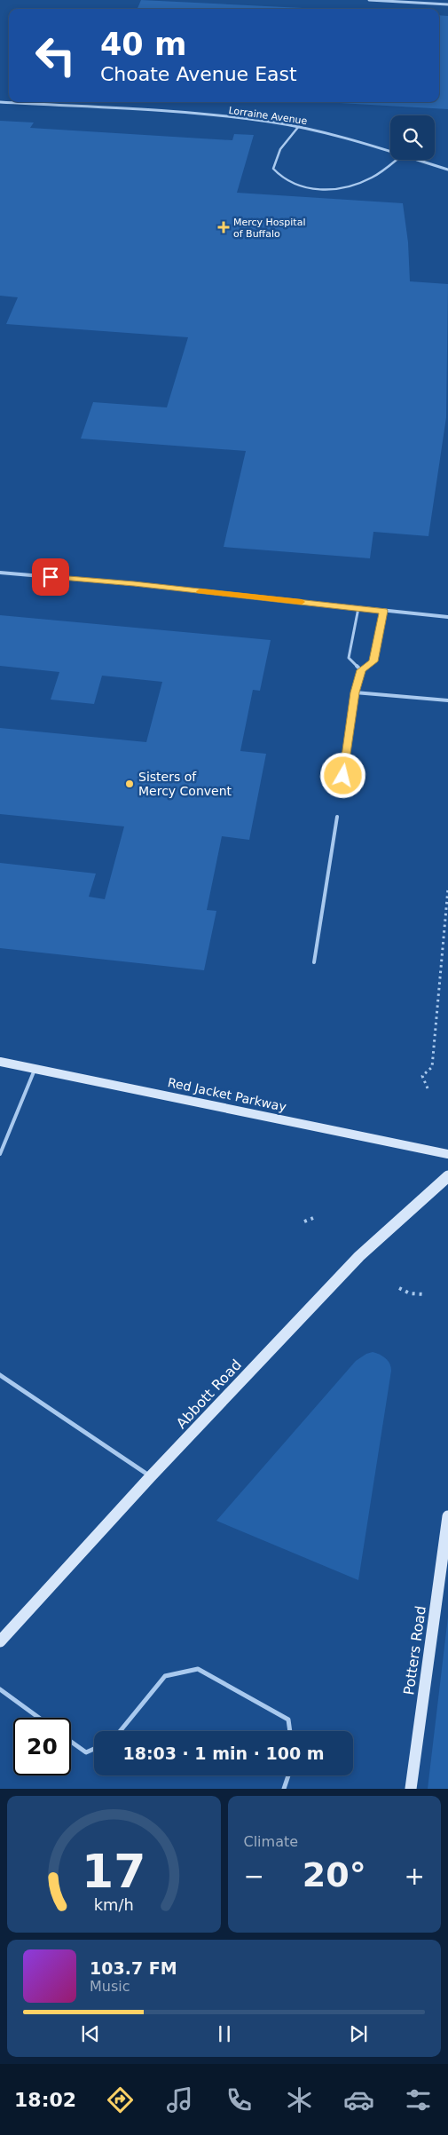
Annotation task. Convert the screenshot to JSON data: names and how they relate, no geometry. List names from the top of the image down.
{
  "streets": {
    "street": [
      "Lorraine Avenue",
      "Red Jacket Parkway",
      "Abbott Road",
      "Potters Road"
    ]
  },
  "places": {
    "health": ["Mercy Hospital of Buffalo"],
    "other": ["Sisters of Mercy Convent"]
  },
  "page": {
    "turn": ["40 m", "Choate Avenue East"],
    "limit": "20",
    "trip": "18:03 · 1 min · 100 m",
    "tile": "Climate",
    "heat": ["−", "20°", "+"],
    "song": ["103.7 FM", "Music"],
    "tabs": "18:02",
    "gauge": ["17", "km/h"]
  }
}
